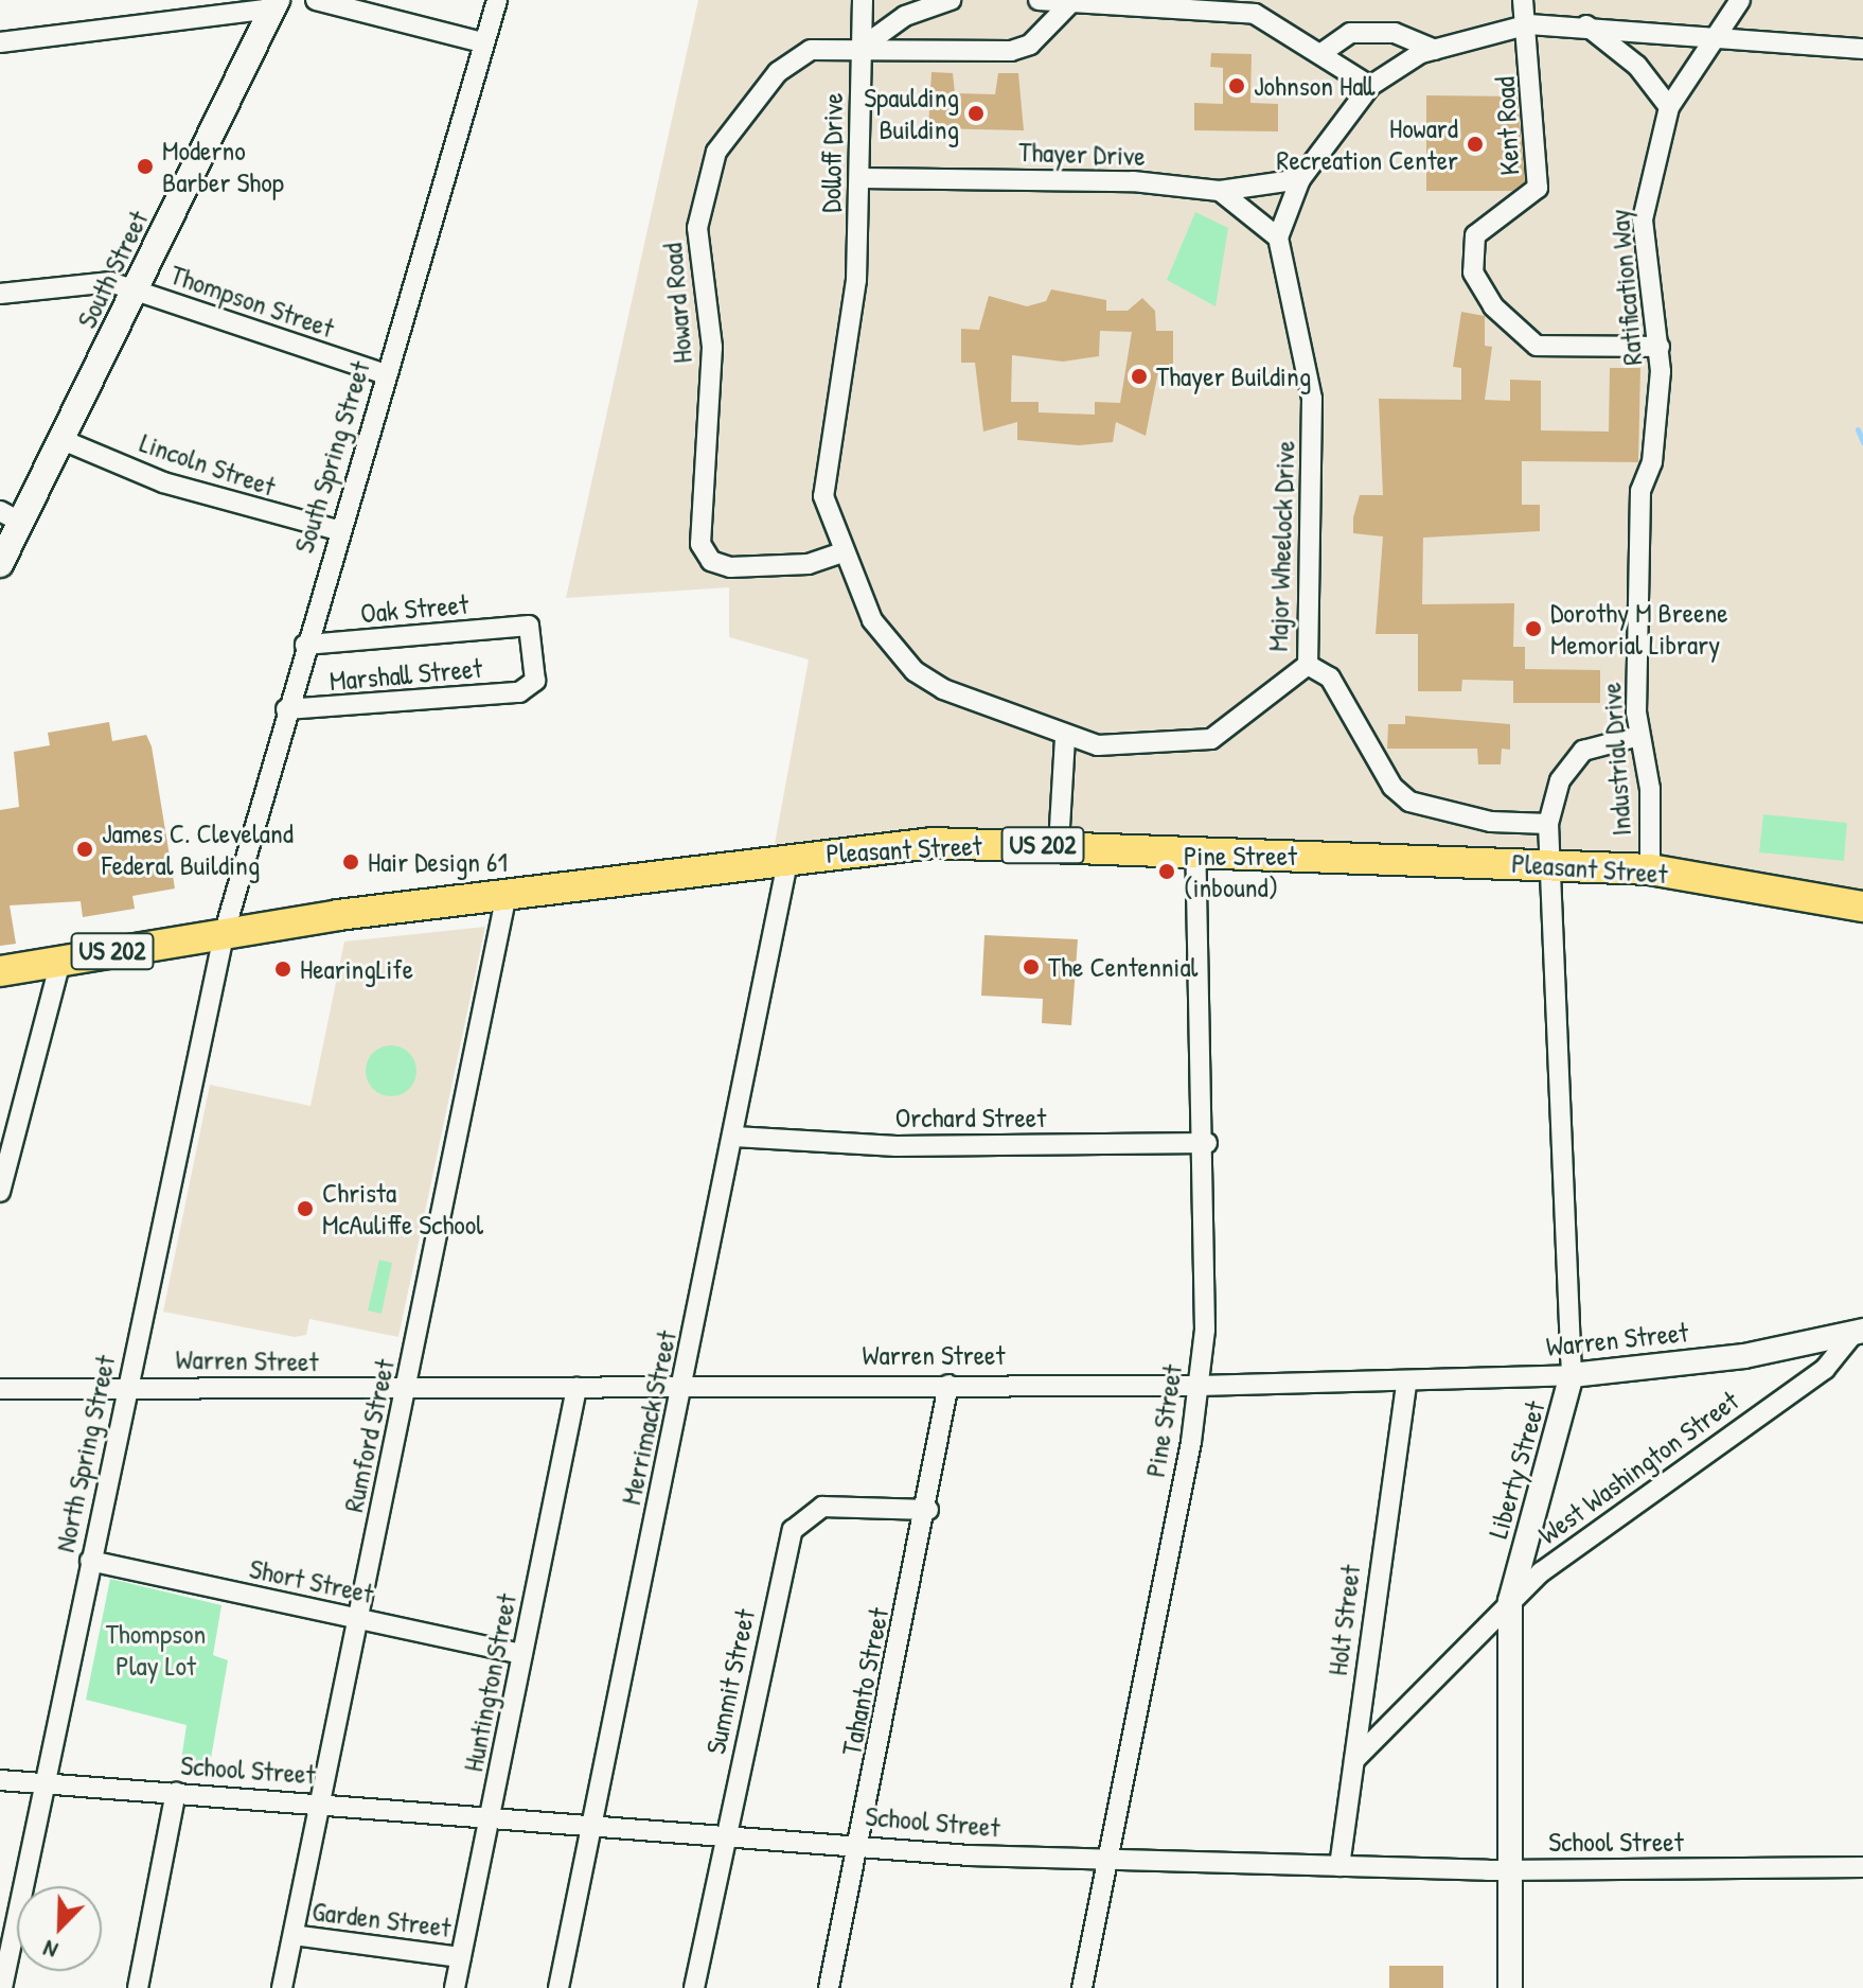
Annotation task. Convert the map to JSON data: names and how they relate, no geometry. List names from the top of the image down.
{
  "streets": {
    "main road": ["South Street", "US 202", "Pleasant Street"],
    "street": [
      "Kent Road",
      "Dolloff Drive",
      "Thayer Drive",
      "Ratification Way",
      "Thompson Street",
      "Howard Road",
      "South Spring Street",
      "Lincoln Street",
      "Major Wheelock Drive",
      "Oak Street",
      "Marshall Street",
      "Industrial Drive",
      "Orchard Street",
      "Warren Street",
      "Merrimack Street",
      "Pine Street",
      "Rumford Street",
      "North Spring Street",
      "West Washington Street",
      "Liberty Street",
      "Short Street",
      "Holt Street",
      "Summit Street",
      "Tahanto Street",
      "Huntington Street",
      "School Street",
      "Garden Street"
    ]
  },
  "crossings": [
    ["Kent Road", "Ratification Way"],
    ["Dolloff Drive", "Thayer Drive"],
    ["Dolloff Drive", "Howard Road"],
    ["Dolloff Drive", "Major Wheelock Drive"],
    ["South Street", "Thompson Street"],
    ["South Street", "Lincoln Street"],
    ["Ratification Way", "Industrial Drive"],
    ["Thompson Street", "South Spring Street"],
    ["Howard Road", "Major Wheelock Drive"],
    ["South Spring Street", "Lincoln Street"],
    ["South Spring Street", "Oak Street"],
    ["South Spring Street", "Marshall Street"],
    ["South Spring Street", "Pleasant Street"],
    ["South Spring Street", "North Spring Street"],
    ["Oak Street", "Marshall Street"],
    ["Industrial Drive", "Pleasant Street"],
    ["Industrial Drive", "Liberty Street"],
    ["Pleasant Street", "Merrimack Street"],
    ["Pleasant Street", "Pine Street"],
    ["Pleasant Street", "Rumford Street"],
    ["Pleasant Street", "North Spring Street"],
    ["Pleasant Street", "Liberty Street"],
    ["Orchard Street", "Merrimack Street"],
    ["Orchard Street", "Pine Street"],
    ["Warren Street", "Merrimack Street"],
    ["Warren Street", "Pine Street"],
    ["Warren Street", "Rumford Street"],
    ["Warren Street", "North Spring Street"],
    ["Warren Street", "West Washington Street"],
    ["Warren Street", "Liberty Street"],
    ["Warren Street", "Holt Street"],
    ["Warren Street", "Tahanto Street"],
    ["Warren Street", "Huntington Street"],
    ["Merrimack Street", "School Street"],
    ["Pine Street", "School Street"],
    ["Rumford Street", "Short Street"],
    ["Rumford Street", "School Street"],
    ["Rumford Street", "Garden Street"],
    ["North Spring Street", "Short Street"],
    ["North Spring Street", "School Street"],
    ["West Washington Street", "Liberty Street"],
    ["West Washington Street", "Holt Street"],
    ["Liberty Street", "School Street"],
    ["Short Street", "Huntington Street"],
    ["Holt Street", "School Street"],
    ["Summit Street", "Tahanto Street"],
    ["Summit Street", "School Street"],
    ["Tahanto Street", "School Street"],
    ["Huntington Street", "School Street"],
    ["Huntington Street", "Garden Street"]
  ],
  "parks": ["Thompson Play Lot"],
  "places": [
    "Johnson Hall",
    "Spaulding Building",
    "Howard Recreation Center",
    "Moderno Barber Shop",
    "Thayer Building",
    "Dorothy M Breene Memorial Library",
    "James C. Cleveland Federal Building",
    "Hair Design 61",
    "Pine Street (inbound)",
    "The Centennial",
    "HearingLife",
    "Christa McAuliffe School"
  ],
  "north": "bottom left"
}
